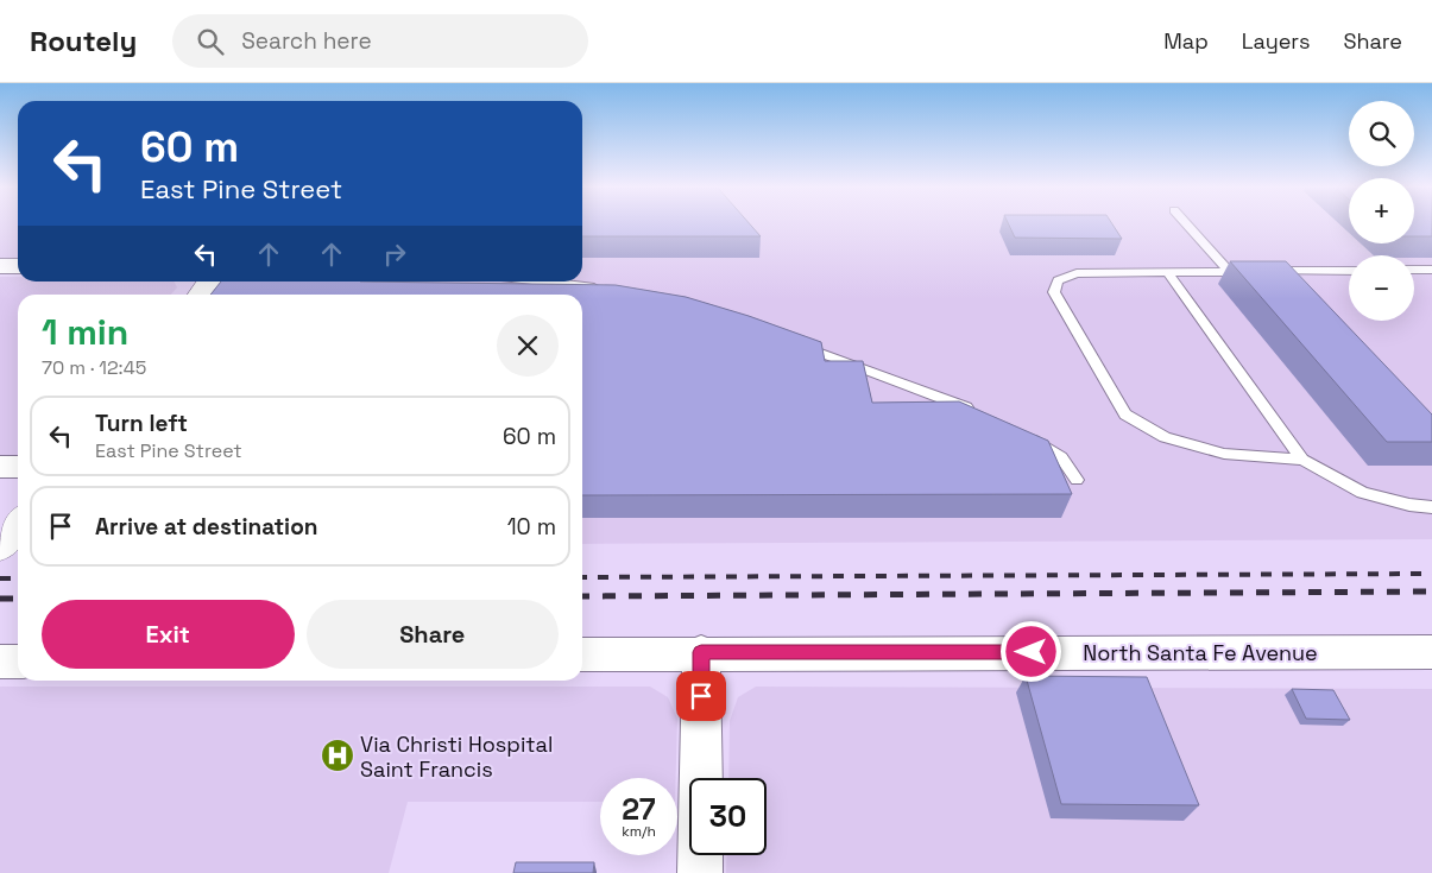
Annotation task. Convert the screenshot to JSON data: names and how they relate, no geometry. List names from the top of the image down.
{
  "streets": {
    "street": ["North Santa Fe Avenue"]
  },
  "places": {
    "hospital": ["Via Christi Hospital Saint Francis"]
  },
  "page": {
    "header": "Routely",
    "search": "Search here",
    "nav": ["Map", "Layers", "Share"],
    "map_buttons": ["+", "−"],
    "turn": ["60 m", "East Pine Street"],
    "heading": ["1 min", "70 m · 12:45"],
    "list": [
      {
        "name": "Turn left",
        "note": "East Pine Street",
        "value": "60 m"
      },
      {
        "name": "Arrive at destination",
        "value": "10 m"
      }
    ],
    "buttons": ["Exit", "Share"],
    "speed": "27 km/h",
    "limit": "30"
  }
}
